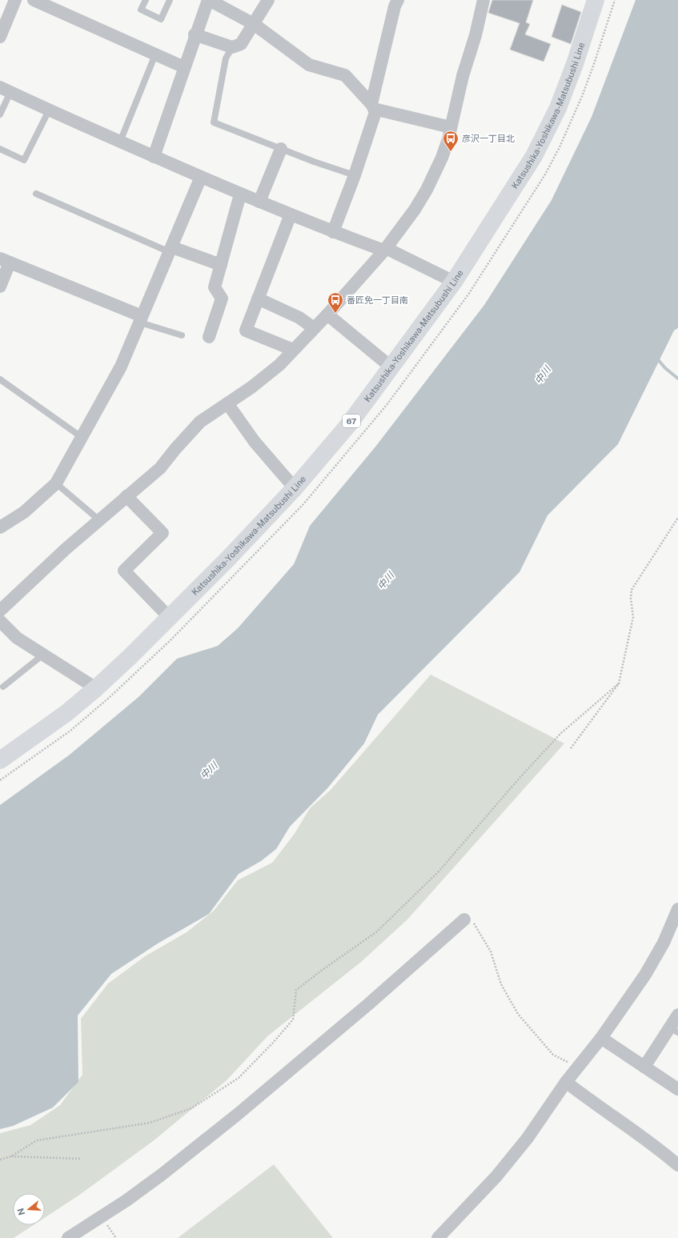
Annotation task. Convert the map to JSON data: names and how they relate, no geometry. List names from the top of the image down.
{
  "streets": {
    "main road": ["Katsushika-Yoshikawa-Matsubushi Line", "67"]
  },
  "water": ["中川"],
  "places": {
    "bus stop": ["彦沢一丁目北", "番匠免一丁目南"]
  },
  "north": "left"
}
